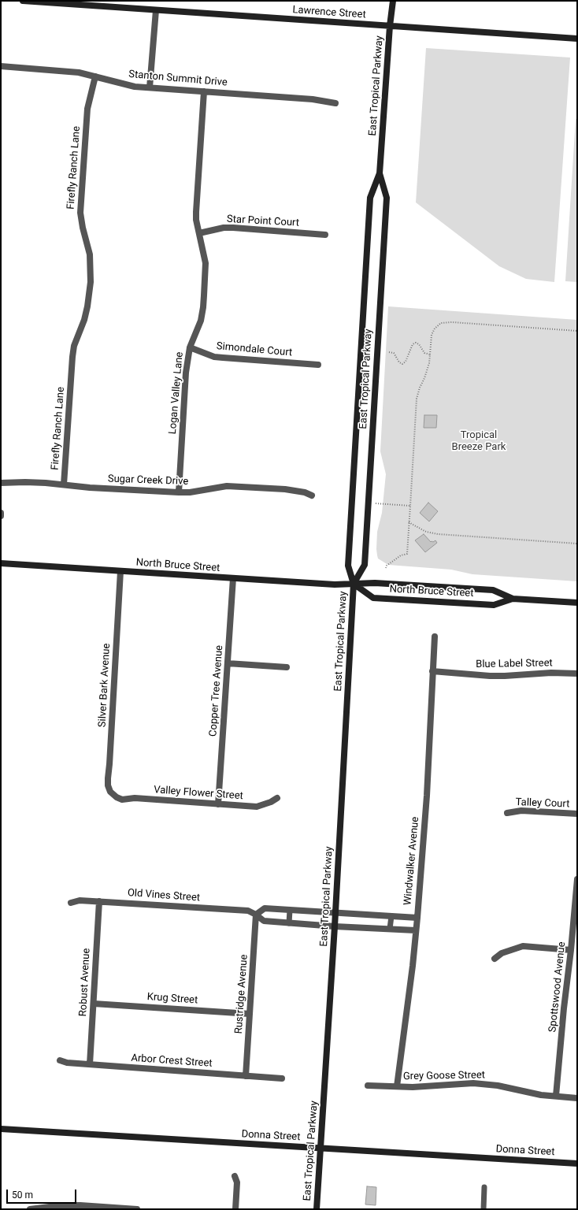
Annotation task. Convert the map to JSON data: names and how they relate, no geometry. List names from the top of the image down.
{
  "streets": {
    "street": [
      "Lawrence Street",
      "Stanton Summit Drive",
      "East Tropical Parkway",
      "Firefly Ranch Lane",
      "Star Point Court",
      "Simondale Court",
      "Logan Valley Lane",
      "Sugar Creek Drive",
      "North Bruce Street",
      "Blue Label Street",
      "Silver Bark Avenue",
      "Copper Tree Avenue",
      "Valley Flower Street",
      "Talley Court",
      "Windwalker Avenue",
      "Old Vines Street",
      "Robust Avenue",
      "Spottswood Avenue",
      "Rustridge Avenue",
      "Krug Street",
      "Arbor Crest Street",
      "Grey Goose Street",
      "Donna Street"
    ]
  },
  "crossings": [
    ["Lawrence Street", "East Tropical Parkway"],
    ["Stanton Summit Drive", "Firefly Ranch Lane"],
    ["Stanton Summit Drive", "Logan Valley Lane"],
    ["East Tropical Parkway", "North Bruce Street"],
    ["East Tropical Parkway", "Old Vines Street"],
    ["East Tropical Parkway", "Donna Street"],
    ["Firefly Ranch Lane", "Sugar Creek Drive"],
    ["Star Point Court", "Logan Valley Lane"],
    ["Simondale Court", "Logan Valley Lane"],
    ["Logan Valley Lane", "Sugar Creek Drive"],
    ["North Bruce Street", "Silver Bark Avenue"],
    ["North Bruce Street", "Copper Tree Avenue"],
    ["Blue Label Street", "Windwalker Avenue"],
    ["Silver Bark Avenue", "Valley Flower Street"],
    ["Copper Tree Avenue", "Valley Flower Street"],
    ["Windwalker Avenue", "Old Vines Street"],
    ["Windwalker Avenue", "Grey Goose Street"],
    ["Old Vines Street", "Robust Avenue"],
    ["Old Vines Street", "Rustridge Avenue"],
    ["Robust Avenue", "Krug Street"],
    ["Robust Avenue", "Arbor Crest Street"],
    ["Spottswood Avenue", "Grey Goose Street"],
    ["Rustridge Avenue", "Krug Street"],
    ["Rustridge Avenue", "Arbor Crest Street"]
  ],
  "parks": ["Tropical Breeze Park"],
  "scale_bar": "50 m"
}
